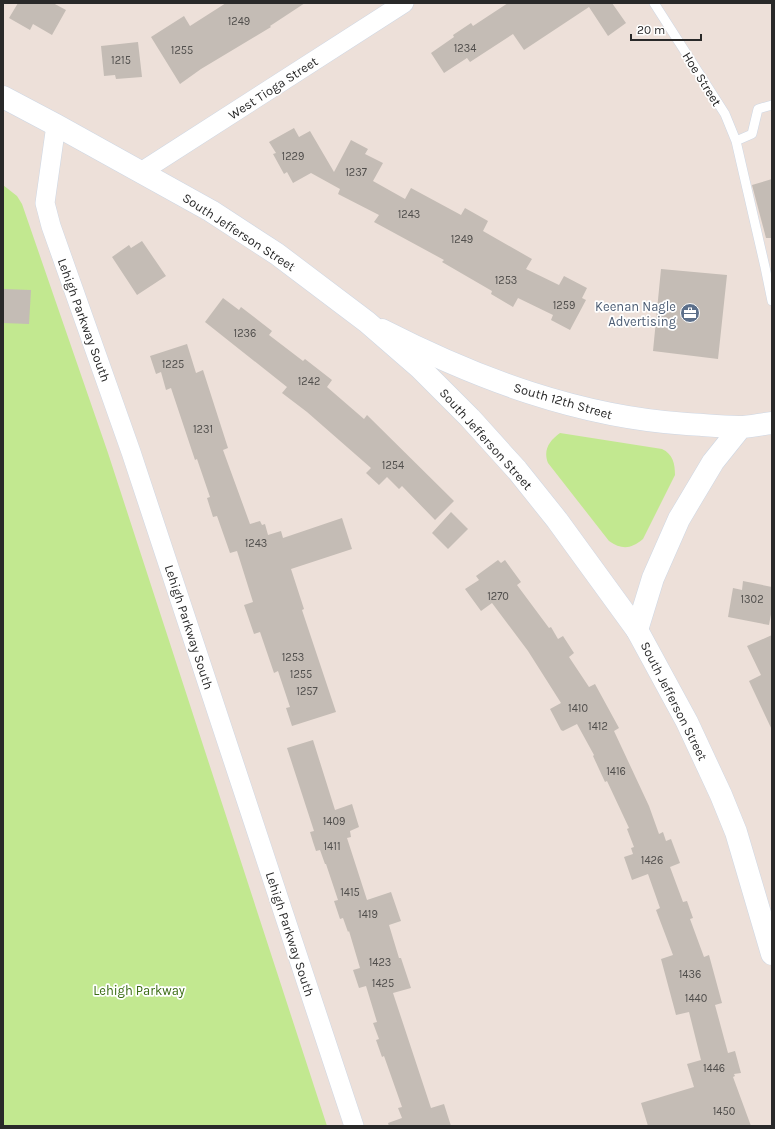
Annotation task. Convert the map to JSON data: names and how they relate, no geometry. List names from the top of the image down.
{
  "streets": {
    "main road": ["South Jefferson Street", "South 12th Street"],
    "street": ["West Tioga Street", "Lehigh Parkway South"],
    "lane": ["Hoe Street"]
  },
  "crossings": [
    ["West Tioga Street", "South Jefferson Street"],
    ["South Jefferson Street", "Lehigh Parkway South"],
    ["South Jefferson Street", "South 12th Street"]
  ],
  "parks": ["Lehigh Parkway"],
  "places": {
    "office": ["Keenan Nagle Advertising"]
  },
  "house_numbers": [
    "1249",
    "1234",
    "1255",
    "1215",
    "1229",
    "1237",
    "1243",
    "1249",
    "1253",
    "1259",
    "1236",
    "1225",
    "1242",
    "1231",
    "1254",
    "1243",
    "1270",
    "1302",
    "1253",
    "1255",
    "1257",
    "1410",
    "1412",
    "1416",
    "1409",
    "1411",
    "1426",
    "1415",
    "1419",
    "1423",
    "1436",
    "1425",
    "1440",
    "1446",
    "1450"
  ],
  "scale_bar": "20 m"
}
